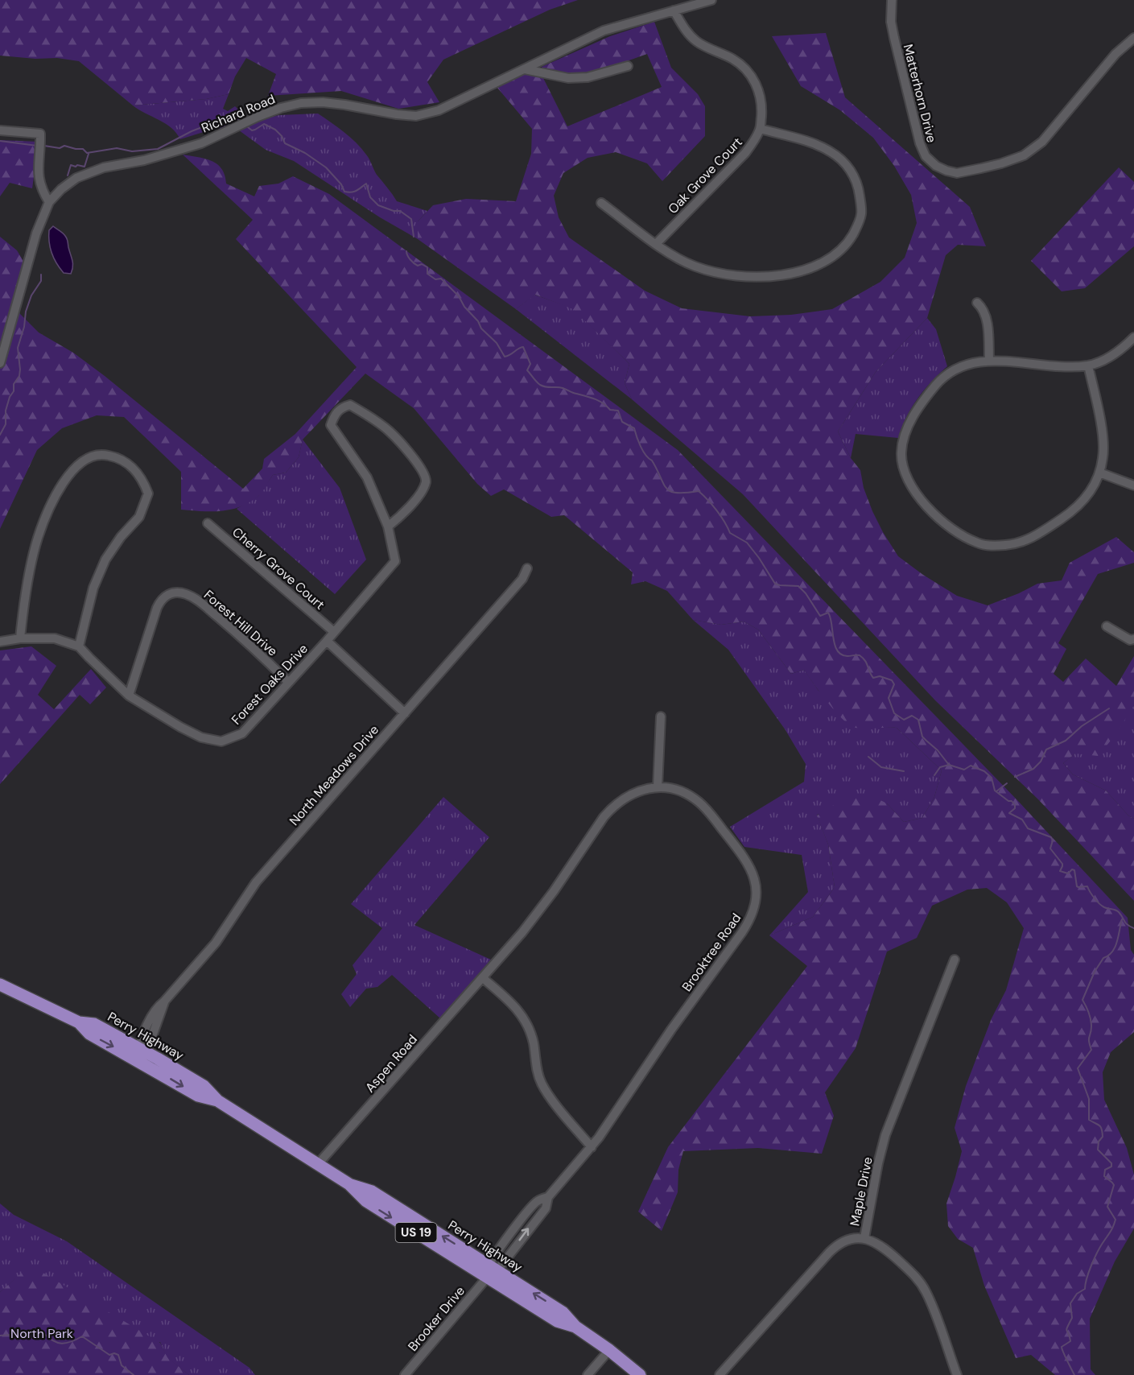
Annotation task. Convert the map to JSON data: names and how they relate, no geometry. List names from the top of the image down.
{
  "streets": {
    "highway": ["Perry Highway", "US 19"],
    "street": [
      "Matterhorn Drive",
      "Richard Road",
      "Oak Grove Court",
      "Cherry Grove Court",
      "Forest Hill Drive",
      "Forest Oaks Drive",
      "North Meadows Drive",
      "Brooktree Road",
      "Aspen Road",
      "Maple Drive",
      "Brooker Drive"
    ]
  },
  "crossings": [
    ["Cherry Grove Court", "Forest Oaks Drive"],
    ["Forest Hill Drive", "Forest Oaks Drive"],
    ["North Meadows Drive", "Perry Highway"],
    ["Brooktree Road", "Perry Highway"],
    ["Brooktree Road", "Aspen Road"],
    ["Brooktree Road", "Brooker Drive"],
    ["Perry Highway", "Aspen Road"],
    ["Perry Highway", "Brooker Drive"]
  ],
  "parks": ["North Park"]
}
